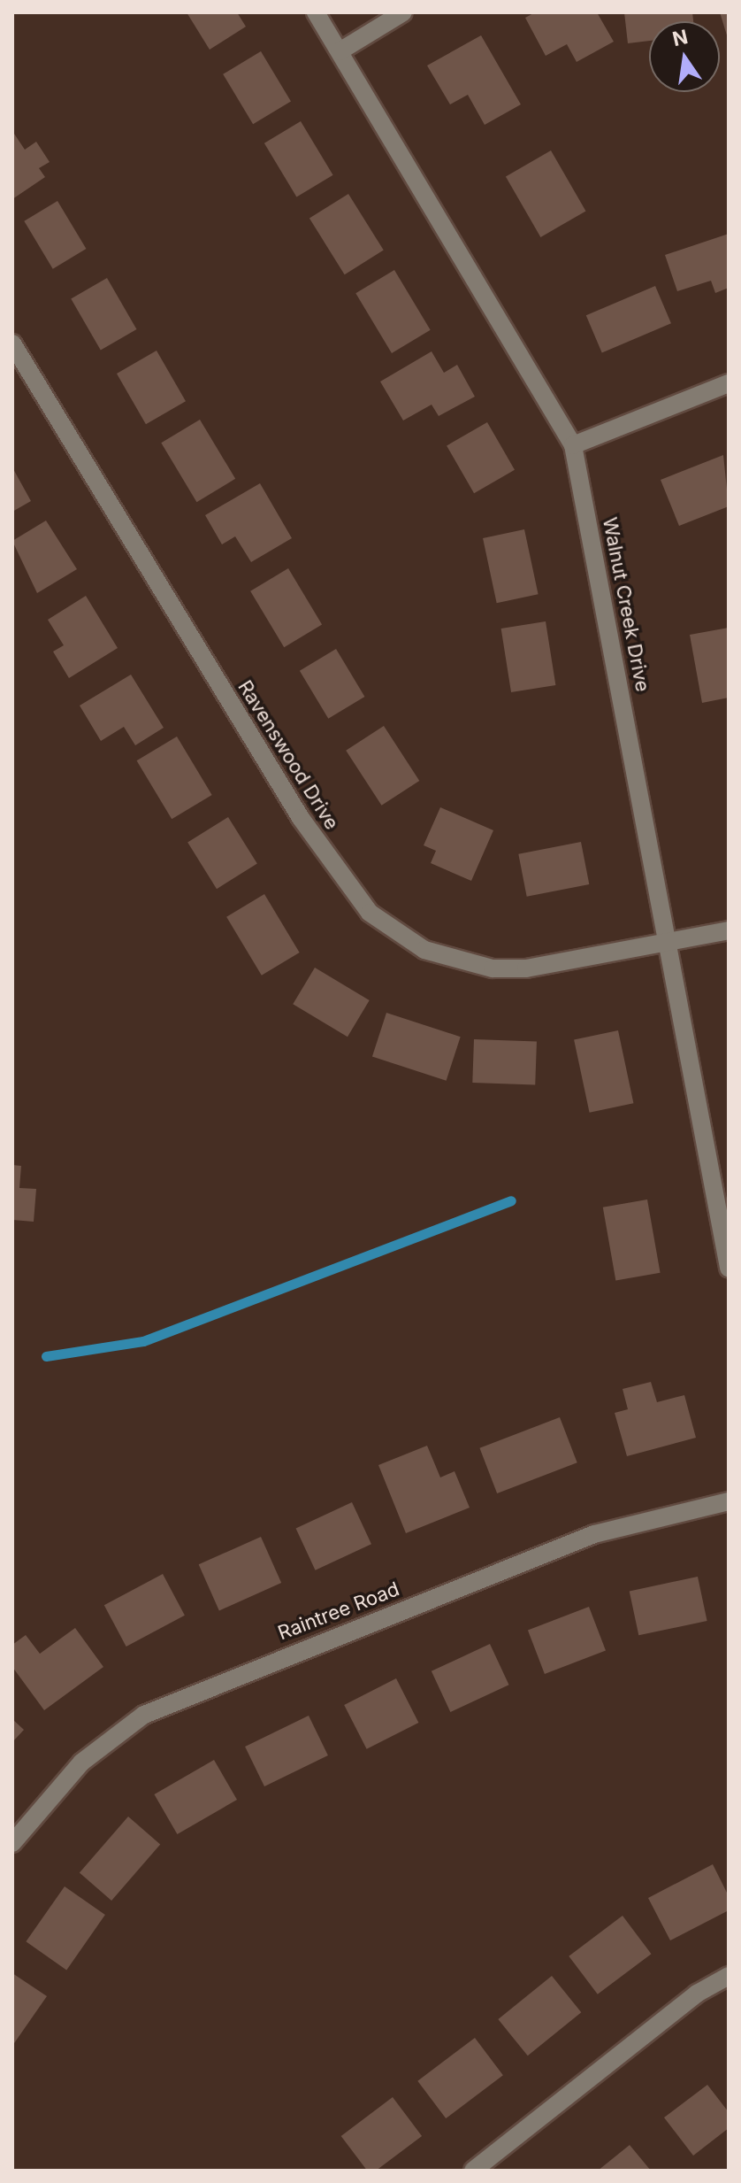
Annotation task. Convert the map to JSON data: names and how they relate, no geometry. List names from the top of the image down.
{
  "streets": {
    "street": ["Walnut Creek Drive", "Ravenswood Drive", "Raintree Road"]
  },
  "crossings": [
    ["Walnut Creek Drive", "Ravenswood Drive"]
  ],
  "north": "top"
}
